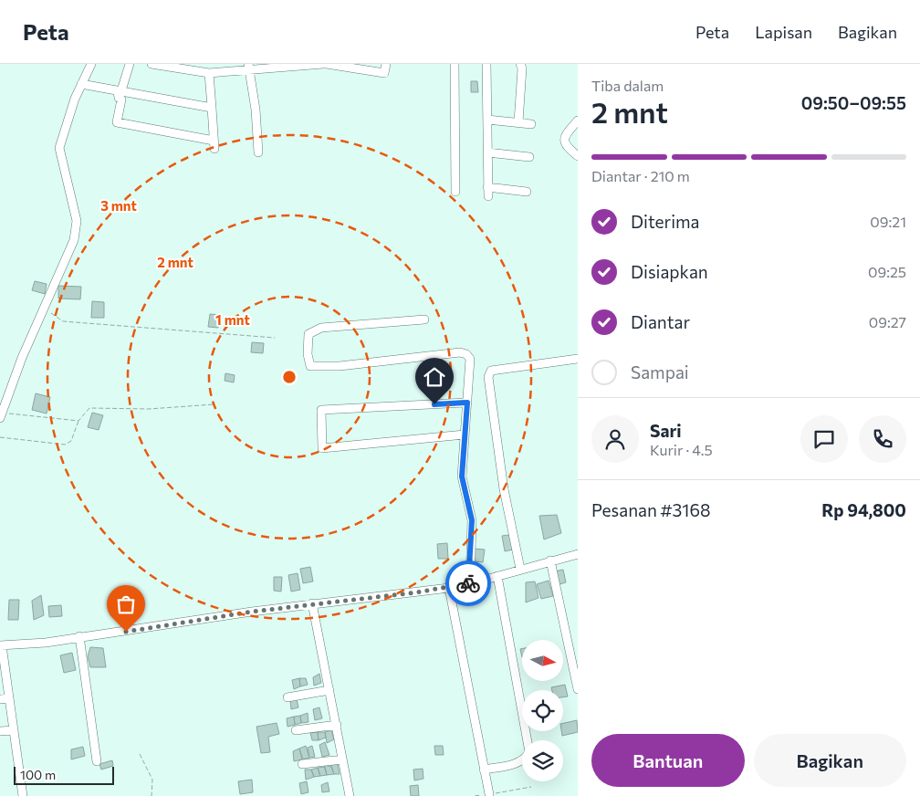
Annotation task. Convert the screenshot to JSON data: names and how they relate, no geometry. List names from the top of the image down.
{
  "scale_bar": "100 m",
  "north": "right",
  "page": {
    "header": "Peta",
    "nav": ["Peta", "Lapisan", "Bagikan"],
    "heading": ["2 mnt", "Tiba dalam", "09:50–09:55"],
    "panel": [
      "Sari",
      "Kurir · 4.5",
      "Pesanan #3168",
      "Rp 94,800"
    ],
    "bar": "Diantar · 210 m",
    "list": [
      ["Diterima", "09:21"],
      ["Disiapkan", "09:25"],
      ["Diantar", "09:27"],
      "Sampai"
    ],
    "buttons": ["Bantuan", "Bagikan"],
    "scale": "100 m"
  },
  "rings": ["3 mnt", "2 mnt", "1 mnt"]
}
